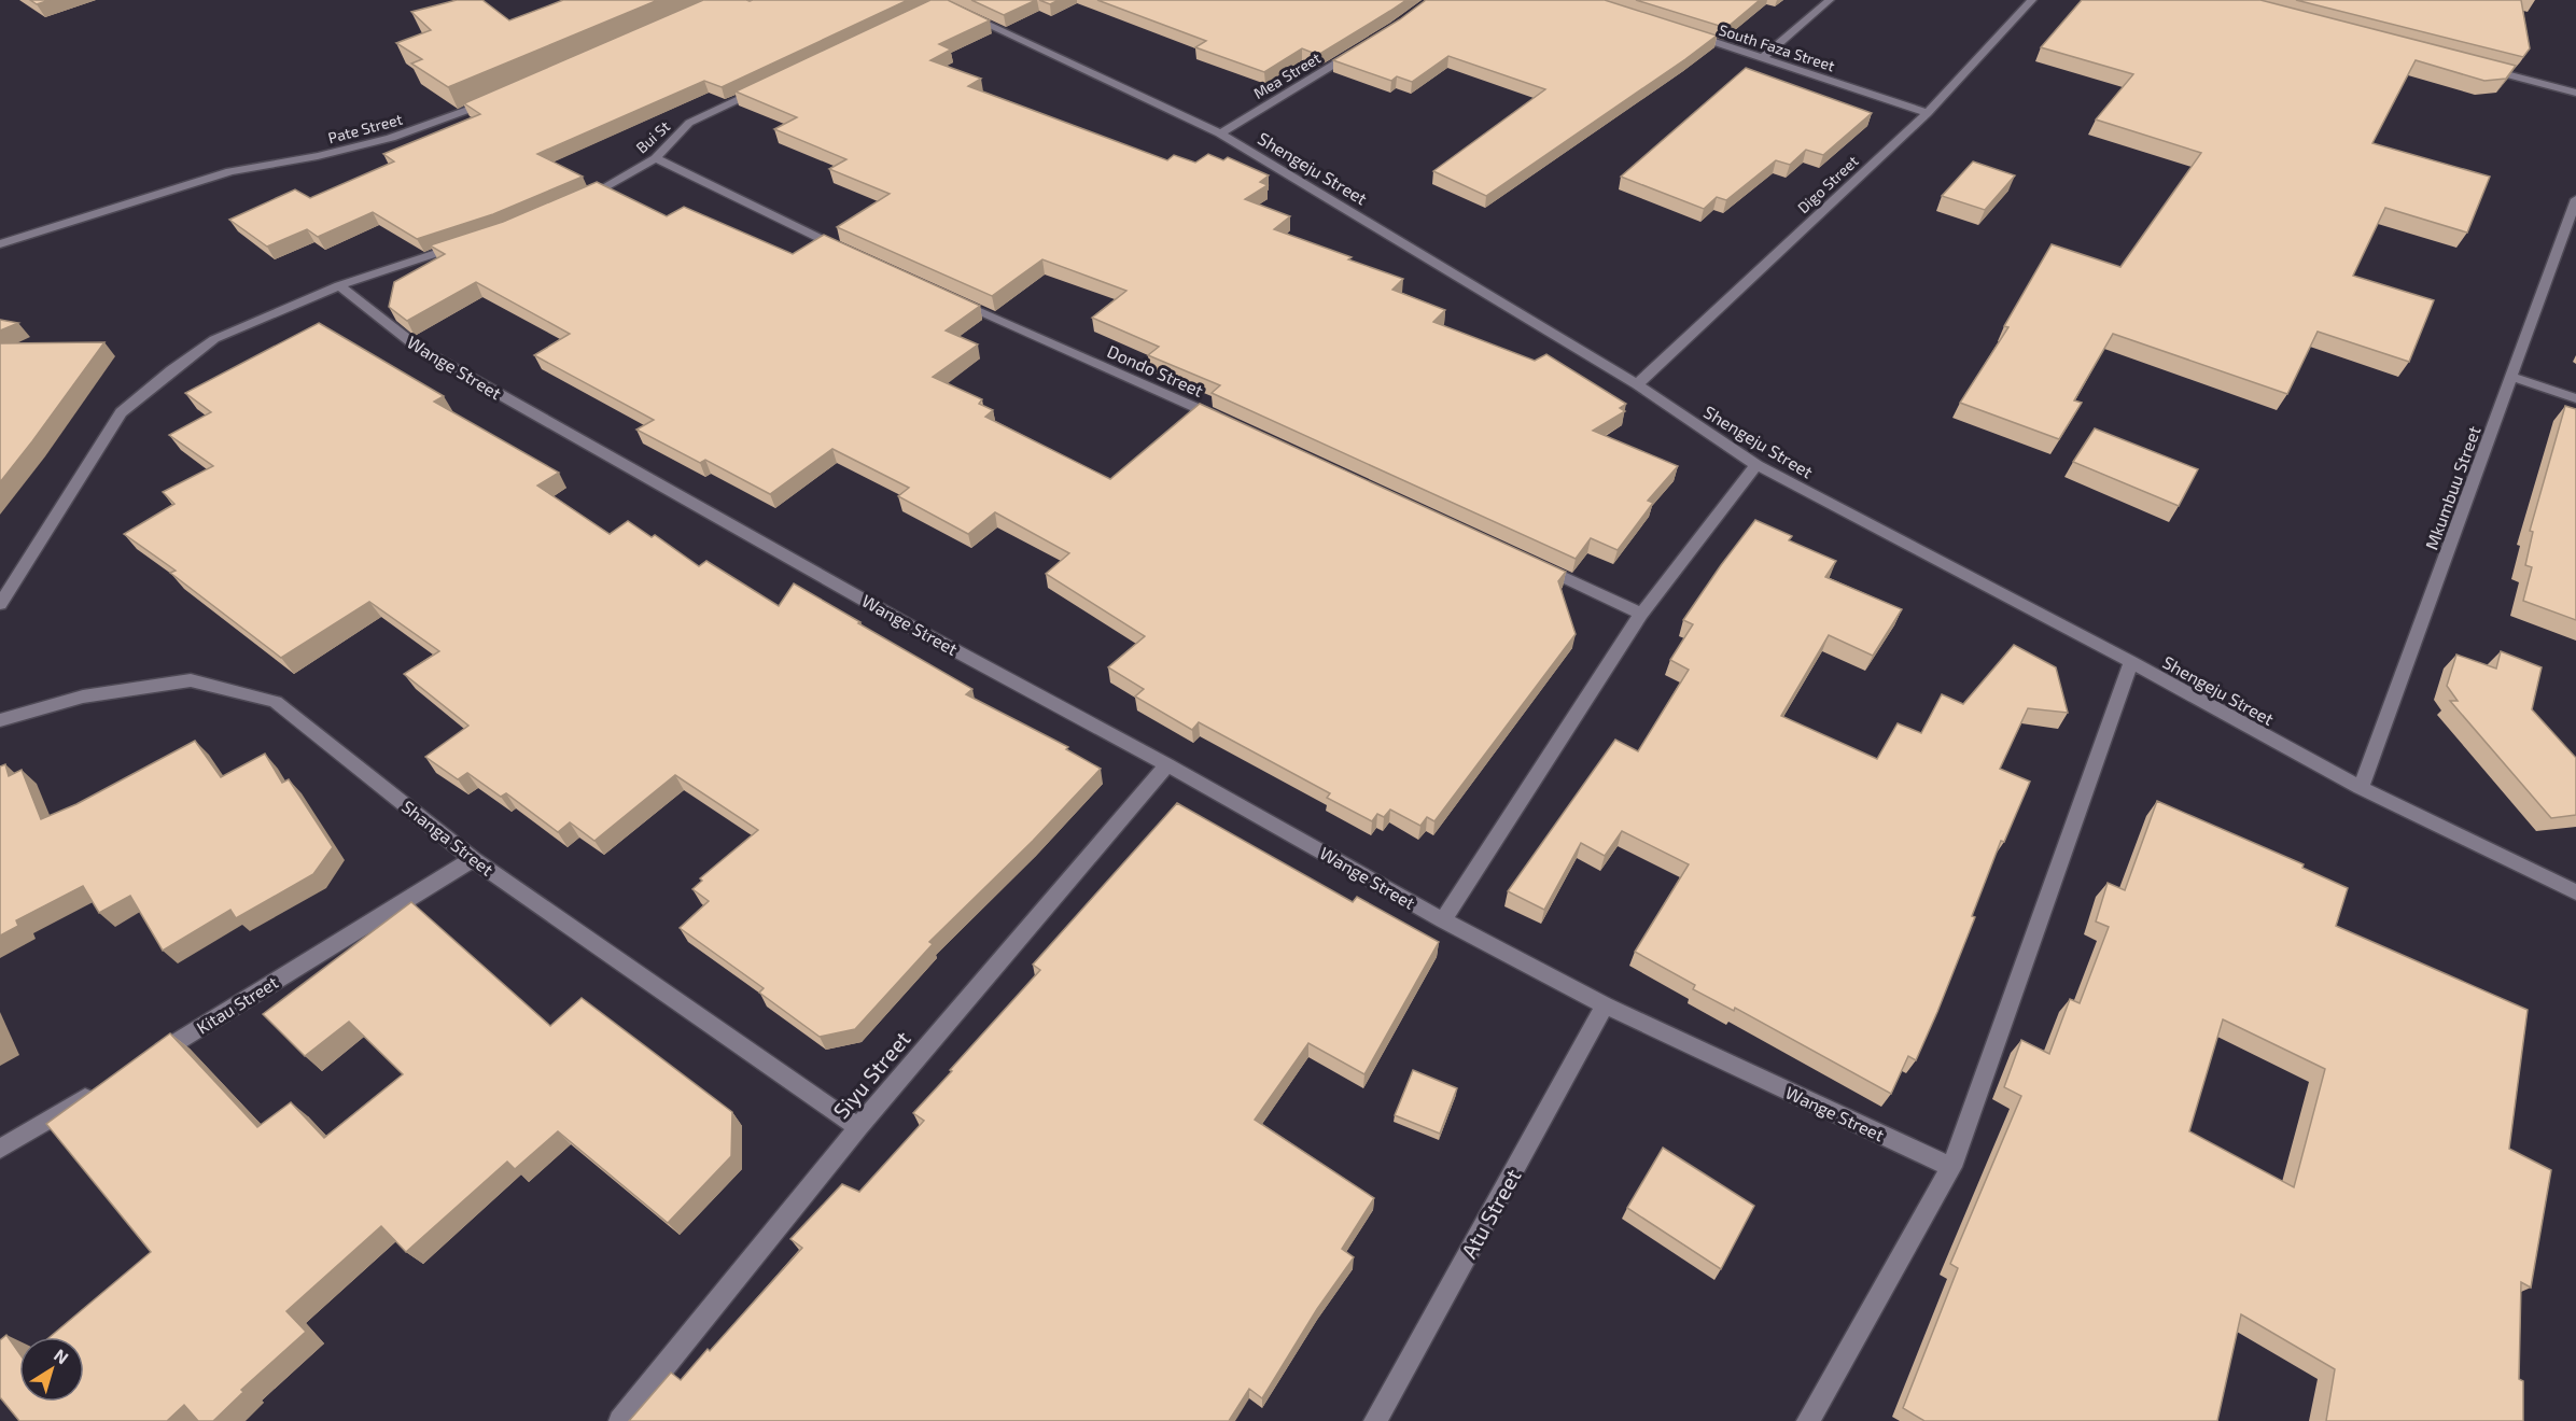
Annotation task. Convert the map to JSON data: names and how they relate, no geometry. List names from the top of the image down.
{
  "streets": {
    "street": [
      "South Faza Street",
      "Mea Street",
      "Pate Street",
      "Bui St",
      "Shengeju Street",
      "Digo Street",
      "Wange Street",
      "Dondo Street",
      "Mkumbuu Street",
      "Shanga Street",
      "Kitau Street",
      "Siyu Street",
      "Atu Street"
    ]
  },
  "crossings": [
    ["South Faza Street", "Digo Street"],
    ["Mea Street", "Shengeju Street"],
    ["Shengeju Street", "Digo Street"],
    ["Shengeju Street", "Mkumbuu Street"],
    ["Wange Street", "Siyu Street"],
    ["Wange Street", "Atu Street"],
    ["Shanga Street", "Kitau Street"],
    ["Shanga Street", "Siyu Street"]
  ],
  "north": "top right"
}
